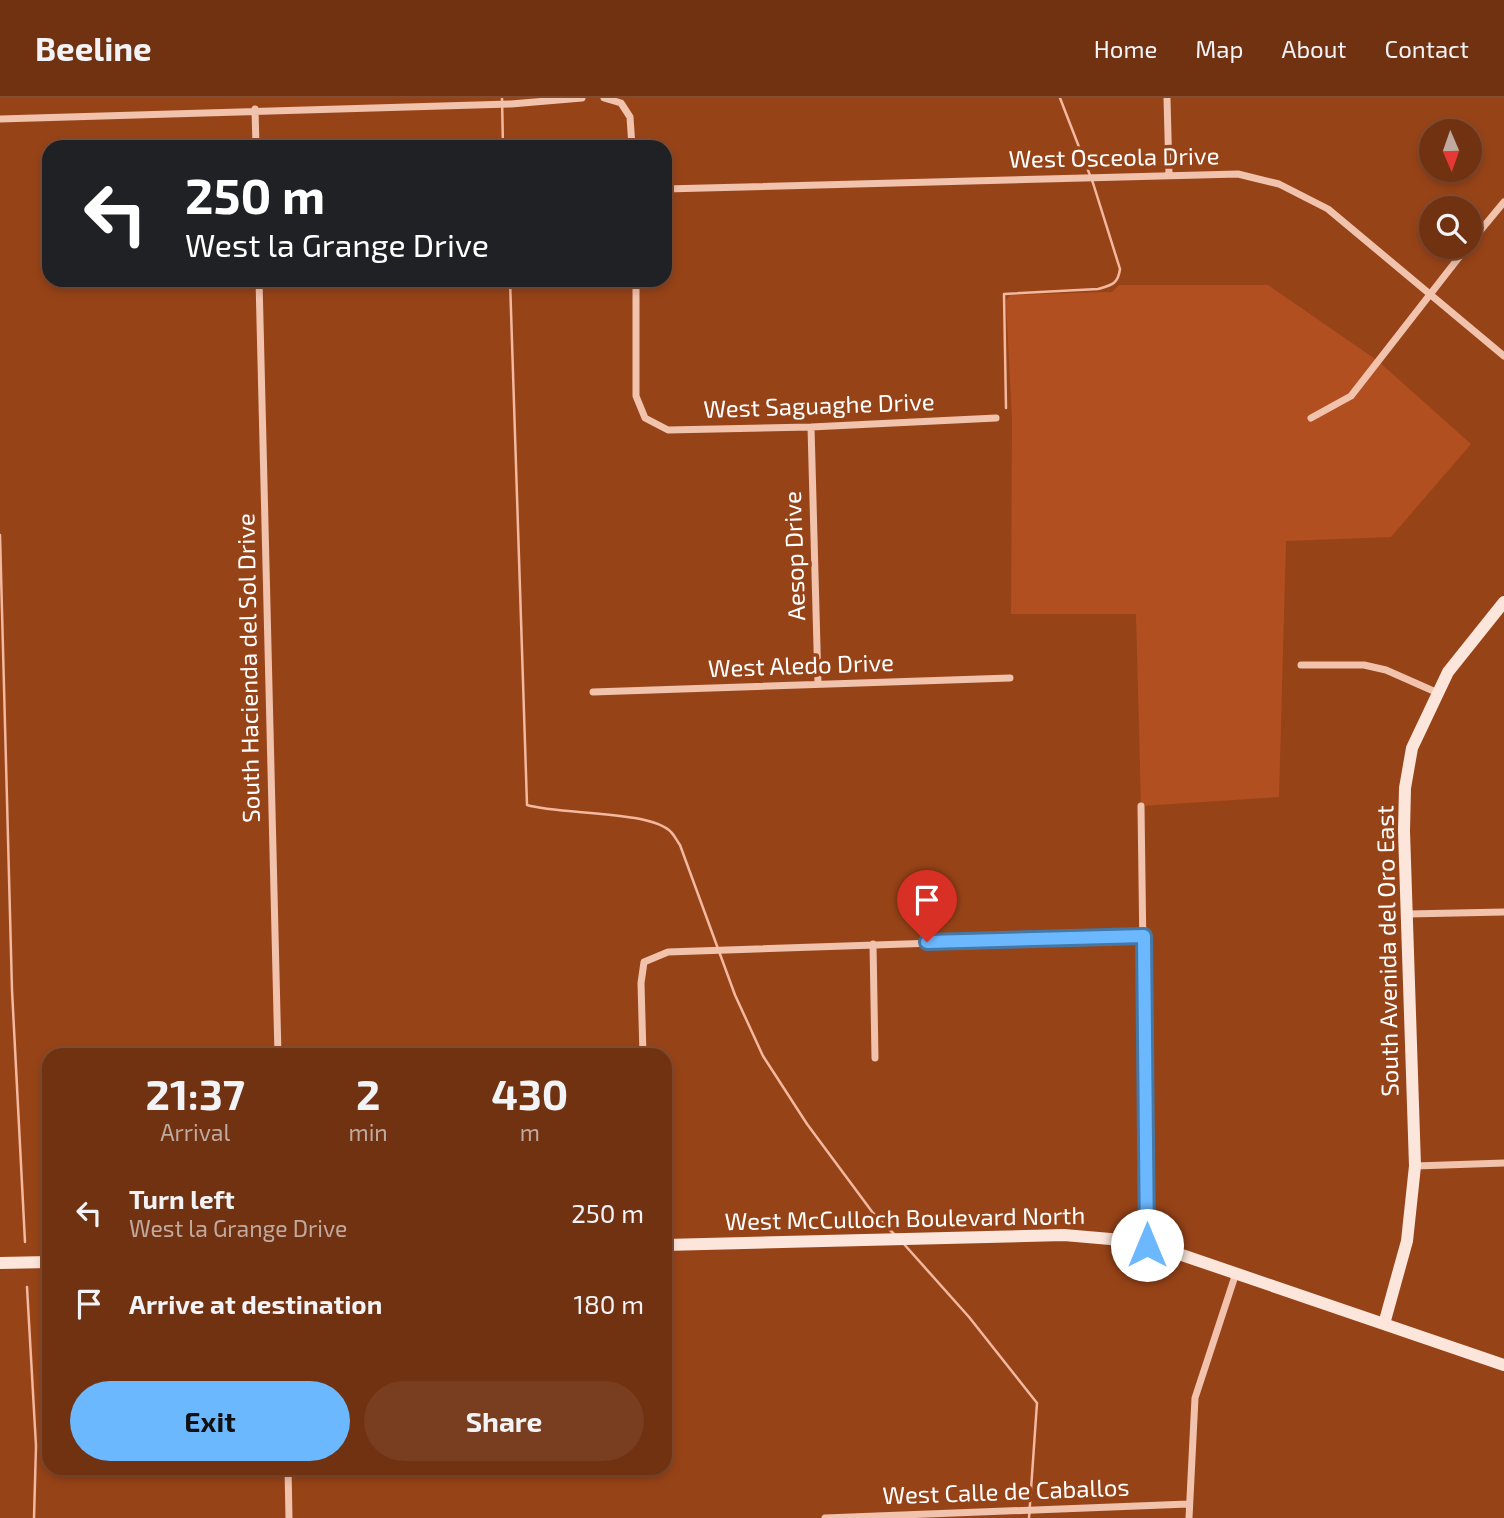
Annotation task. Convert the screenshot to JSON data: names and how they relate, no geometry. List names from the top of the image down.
{
  "streets": {
    "main road": ["South Avenida del Oro East", "West McCulloch Boulevard North"],
    "street": [
      "West Osceola Drive",
      "West Saguaghe Drive",
      "Aesop Drive",
      "West Aledo Drive",
      "South Hacienda del Sol Drive",
      "West Calle de Caballos"
    ]
  },
  "crossings": [
    ["West Saguaghe Drive", "Aesop Drive"],
    ["Aesop Drive", "West Aledo Drive"],
    ["South Avenida del Oro East", "West McCulloch Boulevard North"]
  ],
  "north": "bottom",
  "page": {
    "header": "Beeline",
    "nav": [
      "Home",
      "Map",
      "About",
      "Contact"
    ],
    "turn": ["250 m", "West la Grange Drive"],
    "eta": [
      "21:37",
      "Arrival",
      "2",
      "min",
      "430",
      "m"
    ],
    "list": [
      {
        "name": "Turn left",
        "note": "West la Grange Drive",
        "value": "250 m"
      },
      {
        "name": "Arrive at destination",
        "value": "180 m"
      }
    ],
    "buttons": ["Exit", "Share"]
  }
}
